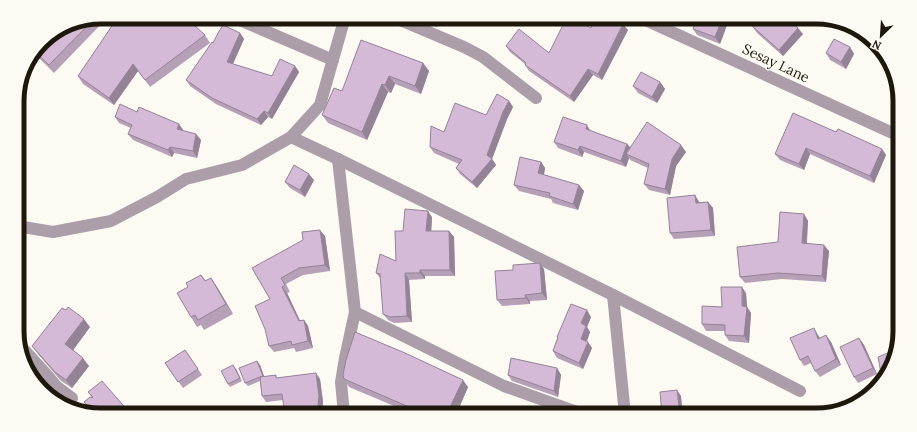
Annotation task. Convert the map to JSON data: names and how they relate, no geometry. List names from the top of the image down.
{
  "streets": {
    "street": ["Sesay Lane"]
  },
  "north": "bottom left"
}
